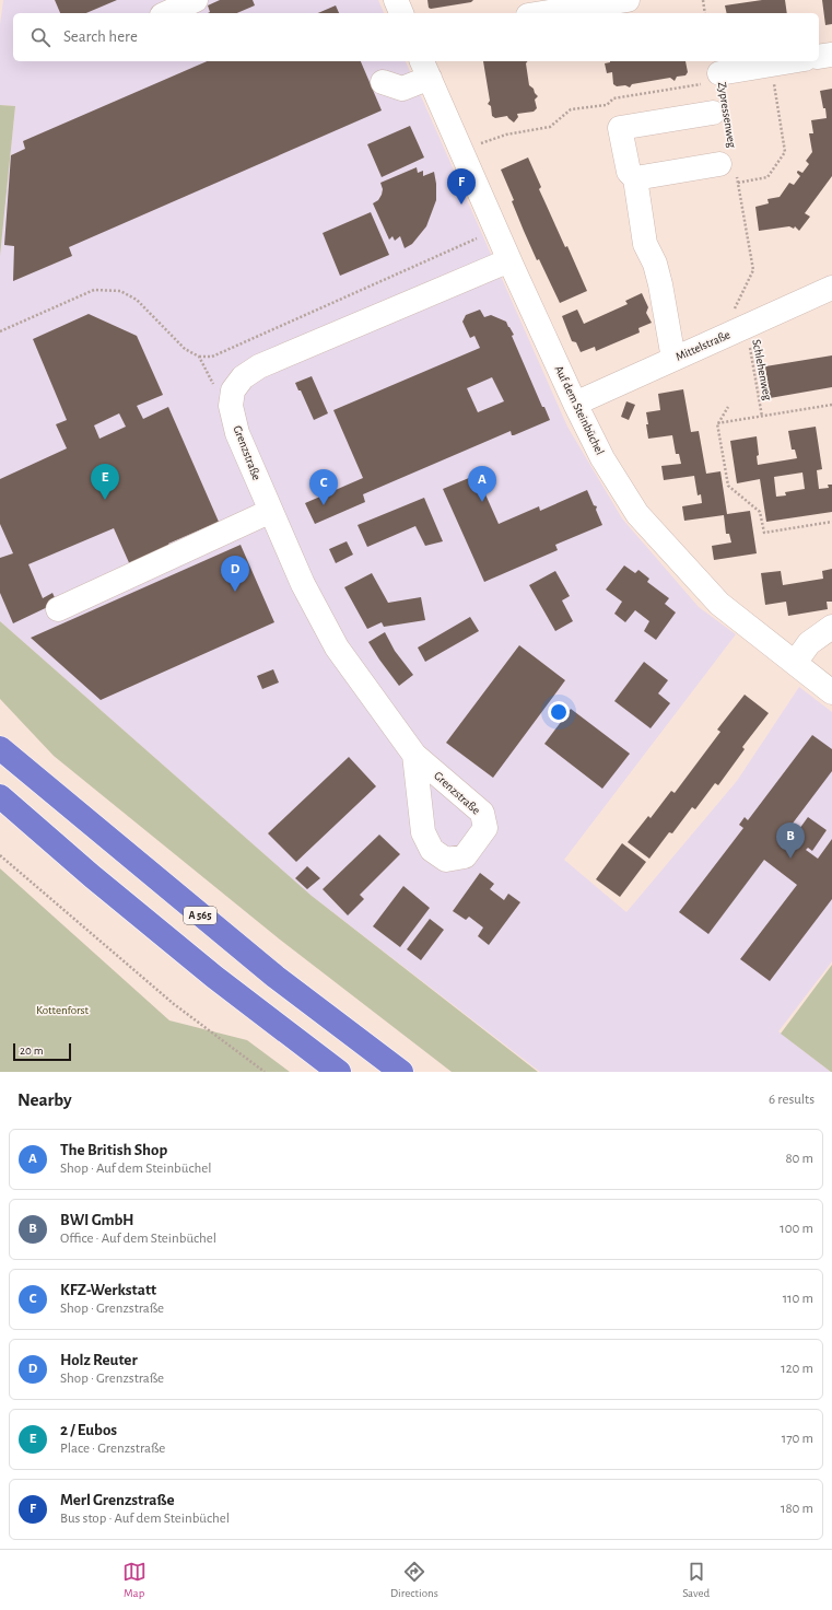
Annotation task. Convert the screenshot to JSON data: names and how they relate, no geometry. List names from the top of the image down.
{
  "streets": {
    "highway": ["A 565"],
    "street": [
      "Zypressenweg",
      "Mittelstraße",
      "Auf dem Steinbüchel",
      "Grenzstraße"
    ],
    "path": ["Schlehenweg"]
  },
  "crossings": [
    ["Zypressenweg", "Mittelstraße"],
    ["Zypressenweg", "Schlehenweg"],
    ["Mittelstraße", "Schlehenweg"],
    ["Mittelstraße", "Auf dem Steinbüchel"]
  ],
  "parks": ["Kottenforst"],
  "scale_bar": "20 m",
  "page": {
    "search": "Search here",
    "pins": [
      "F",
      "E",
      "A",
      "C",
      "D",
      "B"
    ],
    "scale": "20 m",
    "heading": ["Nearby", "6 results"],
    "list": [
      {
        "mark": "A",
        "name": "The British Shop",
        "note": "Shop · Auf dem Steinbüchel",
        "value": "80 m"
      },
      {
        "mark": "B",
        "name": "BWI GmbH",
        "note": "Office · Auf dem Steinbüchel",
        "value": "100 m"
      },
      {
        "mark": "C",
        "name": "KFZ-Werkstatt",
        "note": "Shop · Grenzstraße",
        "value": "110 m"
      },
      {
        "mark": "D",
        "name": "Holz Reuter",
        "note": "Shop · Grenzstraße",
        "value": "120 m"
      },
      {
        "mark": "E",
        "name": "2 / Eubos",
        "note": "Place · Grenzstraße",
        "value": "170 m"
      },
      {
        "mark": "F",
        "name": "Merl Grenzstraße",
        "note": "Bus stop · Auf dem Steinbüchel",
        "value": "180 m"
      }
    ],
    "nav": ["Map", "Directions", "Saved"]
  }
}
